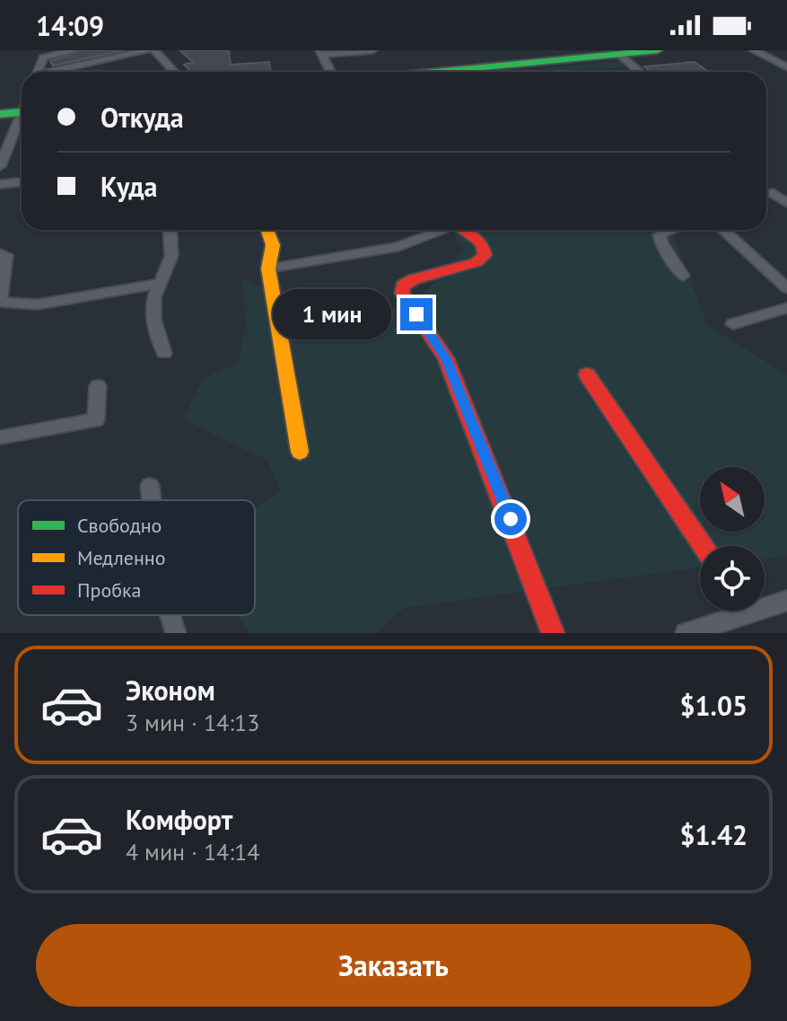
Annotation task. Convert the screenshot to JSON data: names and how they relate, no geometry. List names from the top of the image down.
{
  "legend": ["Свободно", "Медленно", "Пробка"],
  "north": "top left",
  "page": {
    "status": "14:09",
    "banner": ["Откуда", "Куда"],
    "bubble": "1 мин",
    "list": [
      {
        "name": "Эконом",
        "note": "3 мин · 14:13",
        "value": "$1.05"
      },
      {
        "name": "Комфорт",
        "note": "4 мин · 14:14",
        "value": "$1.42"
      }
    ],
    "buttons": "Заказать"
  }
}
